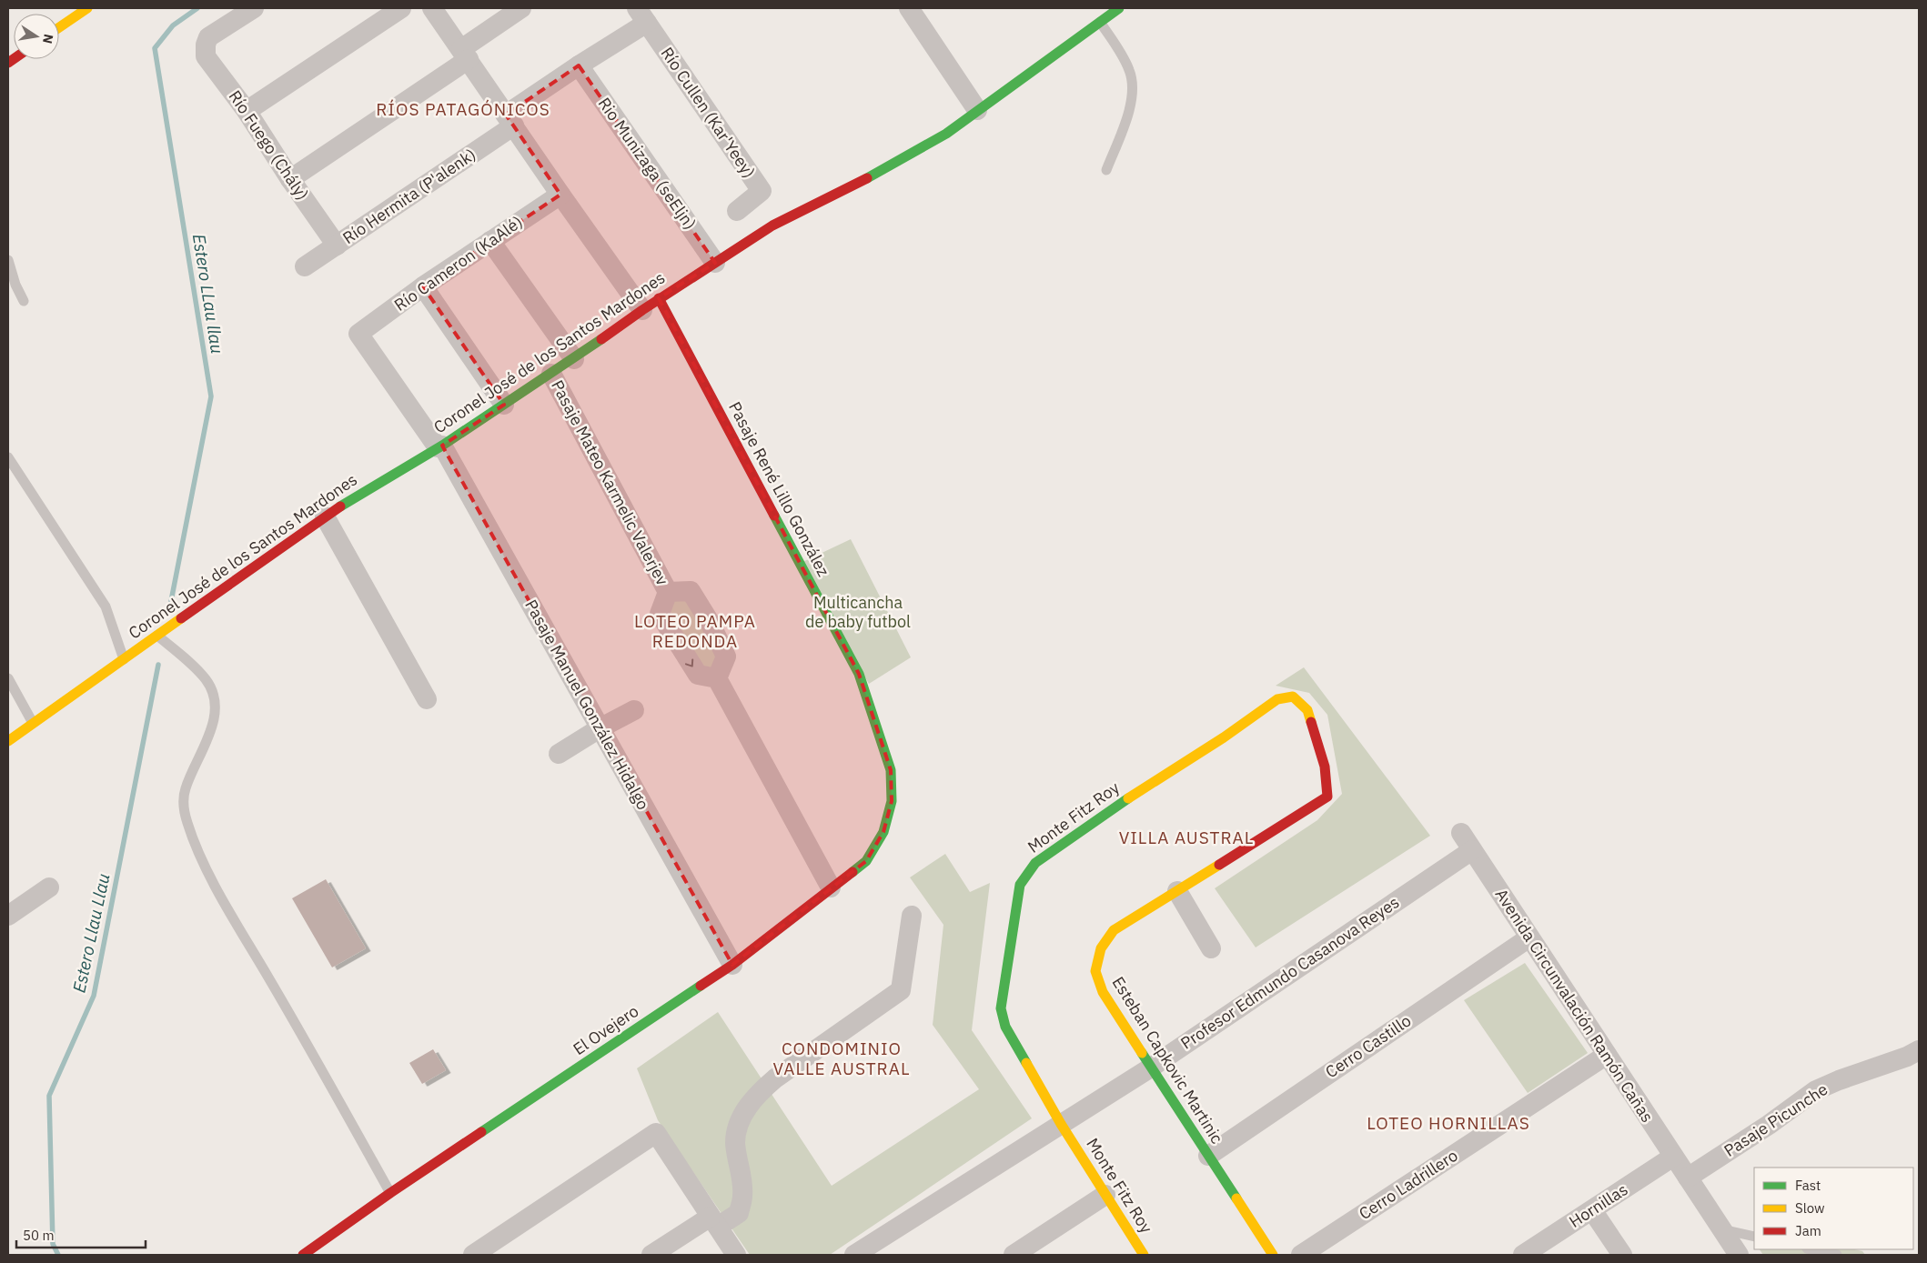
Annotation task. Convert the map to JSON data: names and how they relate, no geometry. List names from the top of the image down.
{
  "streets": {
    "street": [
      "Río Cullen (Kar'Yeey)",
      "Río Fuego (Chály)",
      "Rio Munizaga (seEljn)",
      "Río Hermita (P'alenk)",
      "Río Cameron (KaAlé)",
      "Coronel José de los Santos Mardones",
      "Pasaje Mateo Karmelic Valerjev",
      "Pasaje René Lillo González",
      "Pasaje Manuel González Hidalgo",
      "Monte Fitz Roy",
      "Profesor Edmundo Casanova Reyes",
      "Avenida Circunvalación Ramón Cañas",
      "El Ovejero",
      "Cerro Castillo",
      "Esteban Capkovic Martinic",
      "Pasaje Picunche",
      "Cerro Ladrillero",
      "Hornillas"
    ]
  },
  "crossings": [
    ["Río Cullen (Kar'Yeey)", "Río Hermita (P'alenk)"],
    ["Río Fuego (Chály)", "Río Hermita (P'alenk)"],
    ["Rio Munizaga (seEljn)", "Río Hermita (P'alenk)"],
    ["Rio Munizaga (seEljn)", "Coronel José de los Santos Mardones"],
    ["Río Cameron (KaAlé)", "Pasaje Manuel González Hidalgo"],
    ["Coronel José de los Santos Mardones", "Pasaje Mateo Karmelic Valerjev"],
    ["Coronel José de los Santos Mardones", "Pasaje René Lillo González"],
    ["Coronel José de los Santos Mardones", "Pasaje Manuel González Hidalgo"],
    ["Pasaje René Lillo González", "El Ovejero"],
    ["Pasaje Manuel González Hidalgo", "El Ovejero"],
    ["Monte Fitz Roy", "Profesor Edmundo Casanova Reyes"],
    ["Monte Fitz Roy", "Esteban Capkovic Martinic"],
    ["Profesor Edmundo Casanova Reyes", "Avenida Circunvalación Ramón Cañas"],
    ["Profesor Edmundo Casanova Reyes", "Esteban Capkovic Martinic"],
    ["Avenida Circunvalación Ramón Cañas", "Cerro Castillo"],
    ["Avenida Circunvalación Ramón Cañas", "Pasaje Picunche"],
    ["Avenida Circunvalación Ramón Cañas", "Cerro Ladrillero"],
    ["Avenida Circunvalación Ramón Cañas", "Hornillas"],
    ["Cerro Castillo", "Esteban Capkovic Martinic"]
  ],
  "districts": [
    "RÍOS PATAGÓNICOS",
    "LOTEO PAMPA REDONDA",
    "VILLA AUSTRAL",
    "CONDOMINIO VALLE AUSTRAL",
    "LOTEO HORNILLAS"
  ],
  "water": ["Estero LLau llau", "Estero Llau Llau"],
  "parks": ["Multicancha de baby futbol"],
  "legend": ["Fast", "Slow", "Jam"],
  "scale_bar": "50 m",
  "north": "right"
}
